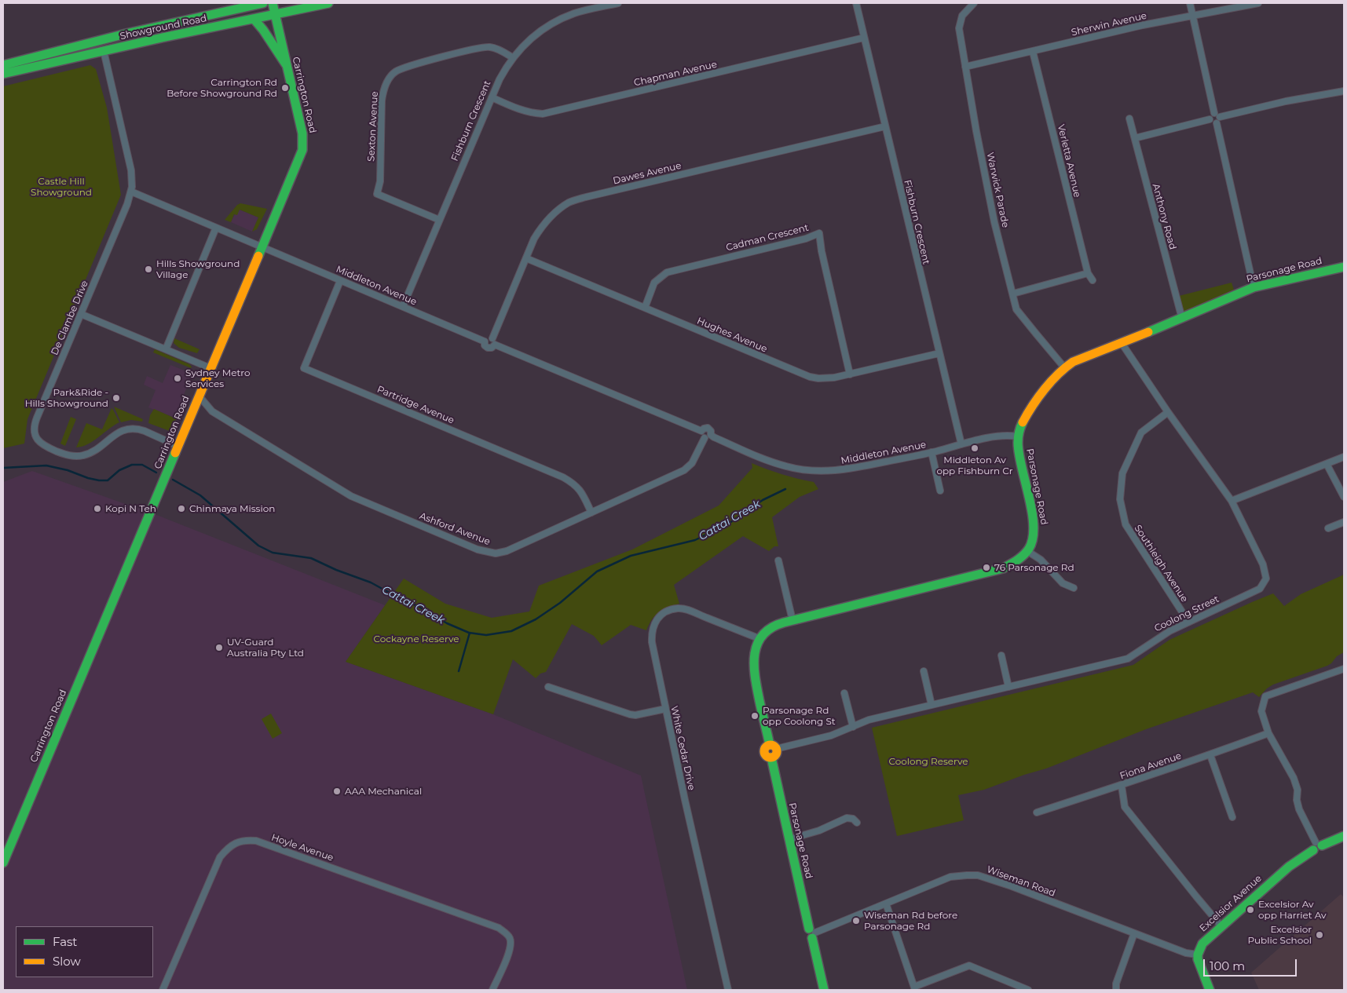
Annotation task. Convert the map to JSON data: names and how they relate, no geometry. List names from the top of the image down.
{
  "streets": {
    "main road": [
      "Showground Road",
      "Carrington Road",
      "Parsonage Road",
      "Excelsior Avenue"
    ],
    "street": [
      "Sherwin Avenue",
      "Chapman Avenue",
      "Fishburn Crescent",
      "Sexton Avenue",
      "Verletta Avenue",
      "Dawes Avenue",
      "Warwick Parade",
      "Anthony Road",
      "Cadman Crescent",
      "Middleton Avenue",
      "De Clambe Drive",
      "Hughes Avenue",
      "Partridge Avenue",
      "Ashford Avenue",
      "Southleigh Avenue",
      "Coolong Street",
      "White Cedar Drive",
      "Fiona Avenue",
      "Hoyle Avenue",
      "Wiseman Road"
    ]
  },
  "crossings": [
    ["Sherwin Avenue", "Verletta Avenue"],
    ["Sherwin Avenue", "Warwick Parade"],
    ["Showground Road", "Carrington Road"],
    ["Showground Road", "De Clambe Drive"],
    ["Chapman Avenue", "Fishburn Crescent"],
    ["Carrington Road", "Middleton Avenue"],
    ["Carrington Road", "De Clambe Drive"],
    ["Carrington Road", "Ashford Avenue"],
    ["Fishburn Crescent", "Sexton Avenue"],
    ["Fishburn Crescent", "Dawes Avenue"],
    ["Fishburn Crescent", "Middleton Avenue"],
    ["Fishburn Crescent", "Hughes Avenue"],
    ["Dawes Avenue", "Middleton Avenue"],
    ["Dawes Avenue", "Hughes Avenue"],
    ["Warwick Parade", "Parsonage Road"],
    ["Anthony Road", "Parsonage Road"],
    ["Cadman Crescent", "Hughes Avenue"],
    ["Parsonage Road", "Middleton Avenue"],
    ["Parsonage Road", "Coolong Street"],
    ["Parsonage Road", "Wiseman Road"],
    ["Middleton Avenue", "De Clambe Drive"],
    ["Middleton Avenue", "Partridge Avenue"],
    ["Middleton Avenue", "Ashford Avenue"],
    ["Partridge Avenue", "Ashford Avenue"],
    ["Southleigh Avenue", "Coolong Street"],
    ["Wiseman Road", "Excelsior Avenue"]
  ],
  "water": ["Cattai Creek"],
  "parks": ["Castle Hill Showground", "Cockayne Reserve", "Coolong Reserve"],
  "places": [
    "Carrington Rd Before Showground Rd",
    "Hills Showground Village",
    "Sydney Metro Services",
    "Park&Ride - Hills Showground",
    "Middleton Av opp Fishburn Cr",
    "Kopi N Teh",
    "Chinmaya Mission",
    "76 Parsonage Rd",
    "UV-Guard Australia Pty Ltd",
    "Parsonage Rd opp Coolong St",
    "AAA Mechanical",
    "Excelsior Av opp Harriet Av",
    "Wiseman Rd before Parsonage Rd",
    "Excelsior Public School"
  ],
  "legend": ["Fast", "Slow"],
  "scale_bar": "100 m"
}
